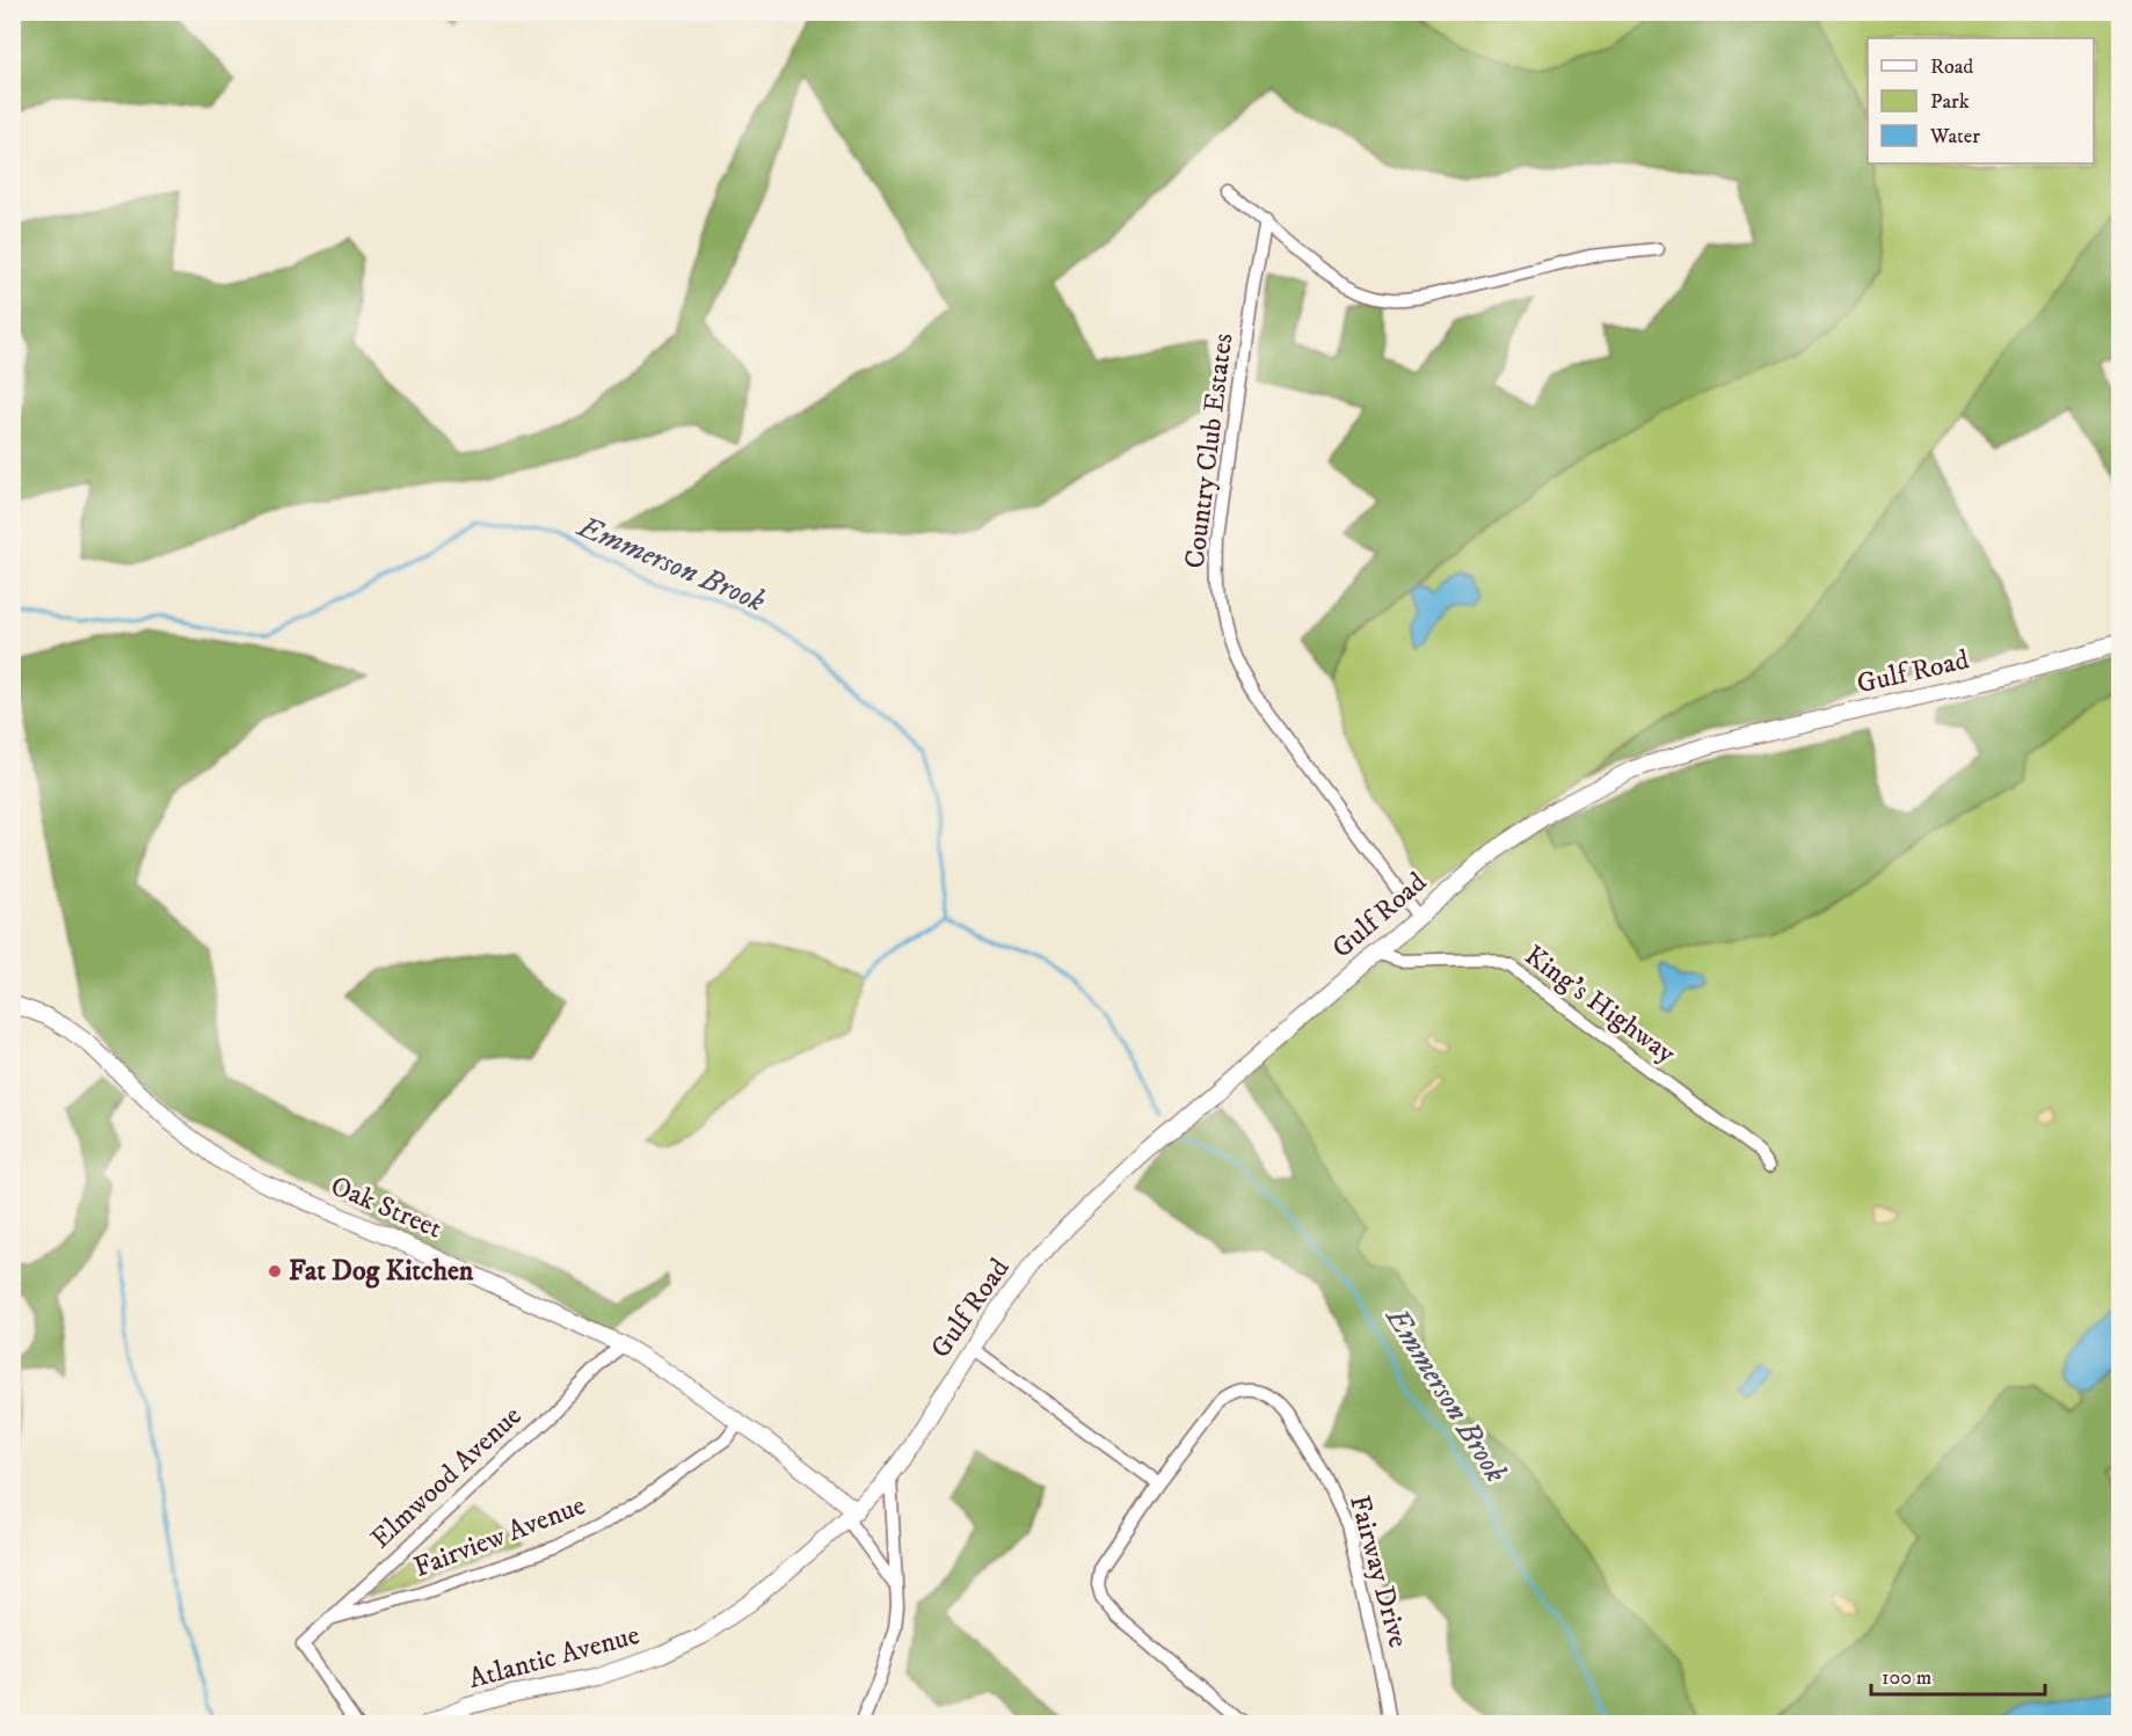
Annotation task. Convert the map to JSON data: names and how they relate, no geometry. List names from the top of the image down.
{
  "streets": {
    "street": [
      "Country Club Estates",
      "Gulf Road",
      "King's Highway",
      "Oak Street",
      "Elmwood Avenue",
      "Fairview Avenue",
      "Fairway Drive",
      "Atlantic Avenue"
    ]
  },
  "crossings": [
    ["Country Club Estates", "Gulf Road"],
    ["Gulf Road", "King's Highway"],
    ["Gulf Road", "Oak Street"],
    ["Gulf Road", "Atlantic Avenue"],
    ["Oak Street", "Elmwood Avenue"],
    ["Oak Street", "Fairview Avenue"],
    ["Oak Street", "Atlantic Avenue"],
    ["Elmwood Avenue", "Fairview Avenue"]
  ],
  "water": ["Emmerson Brook"],
  "places": ["Fat Dog Kitchen"],
  "legend": ["Road", "Park", "Water"],
  "scale_bar": "100 m"
}
